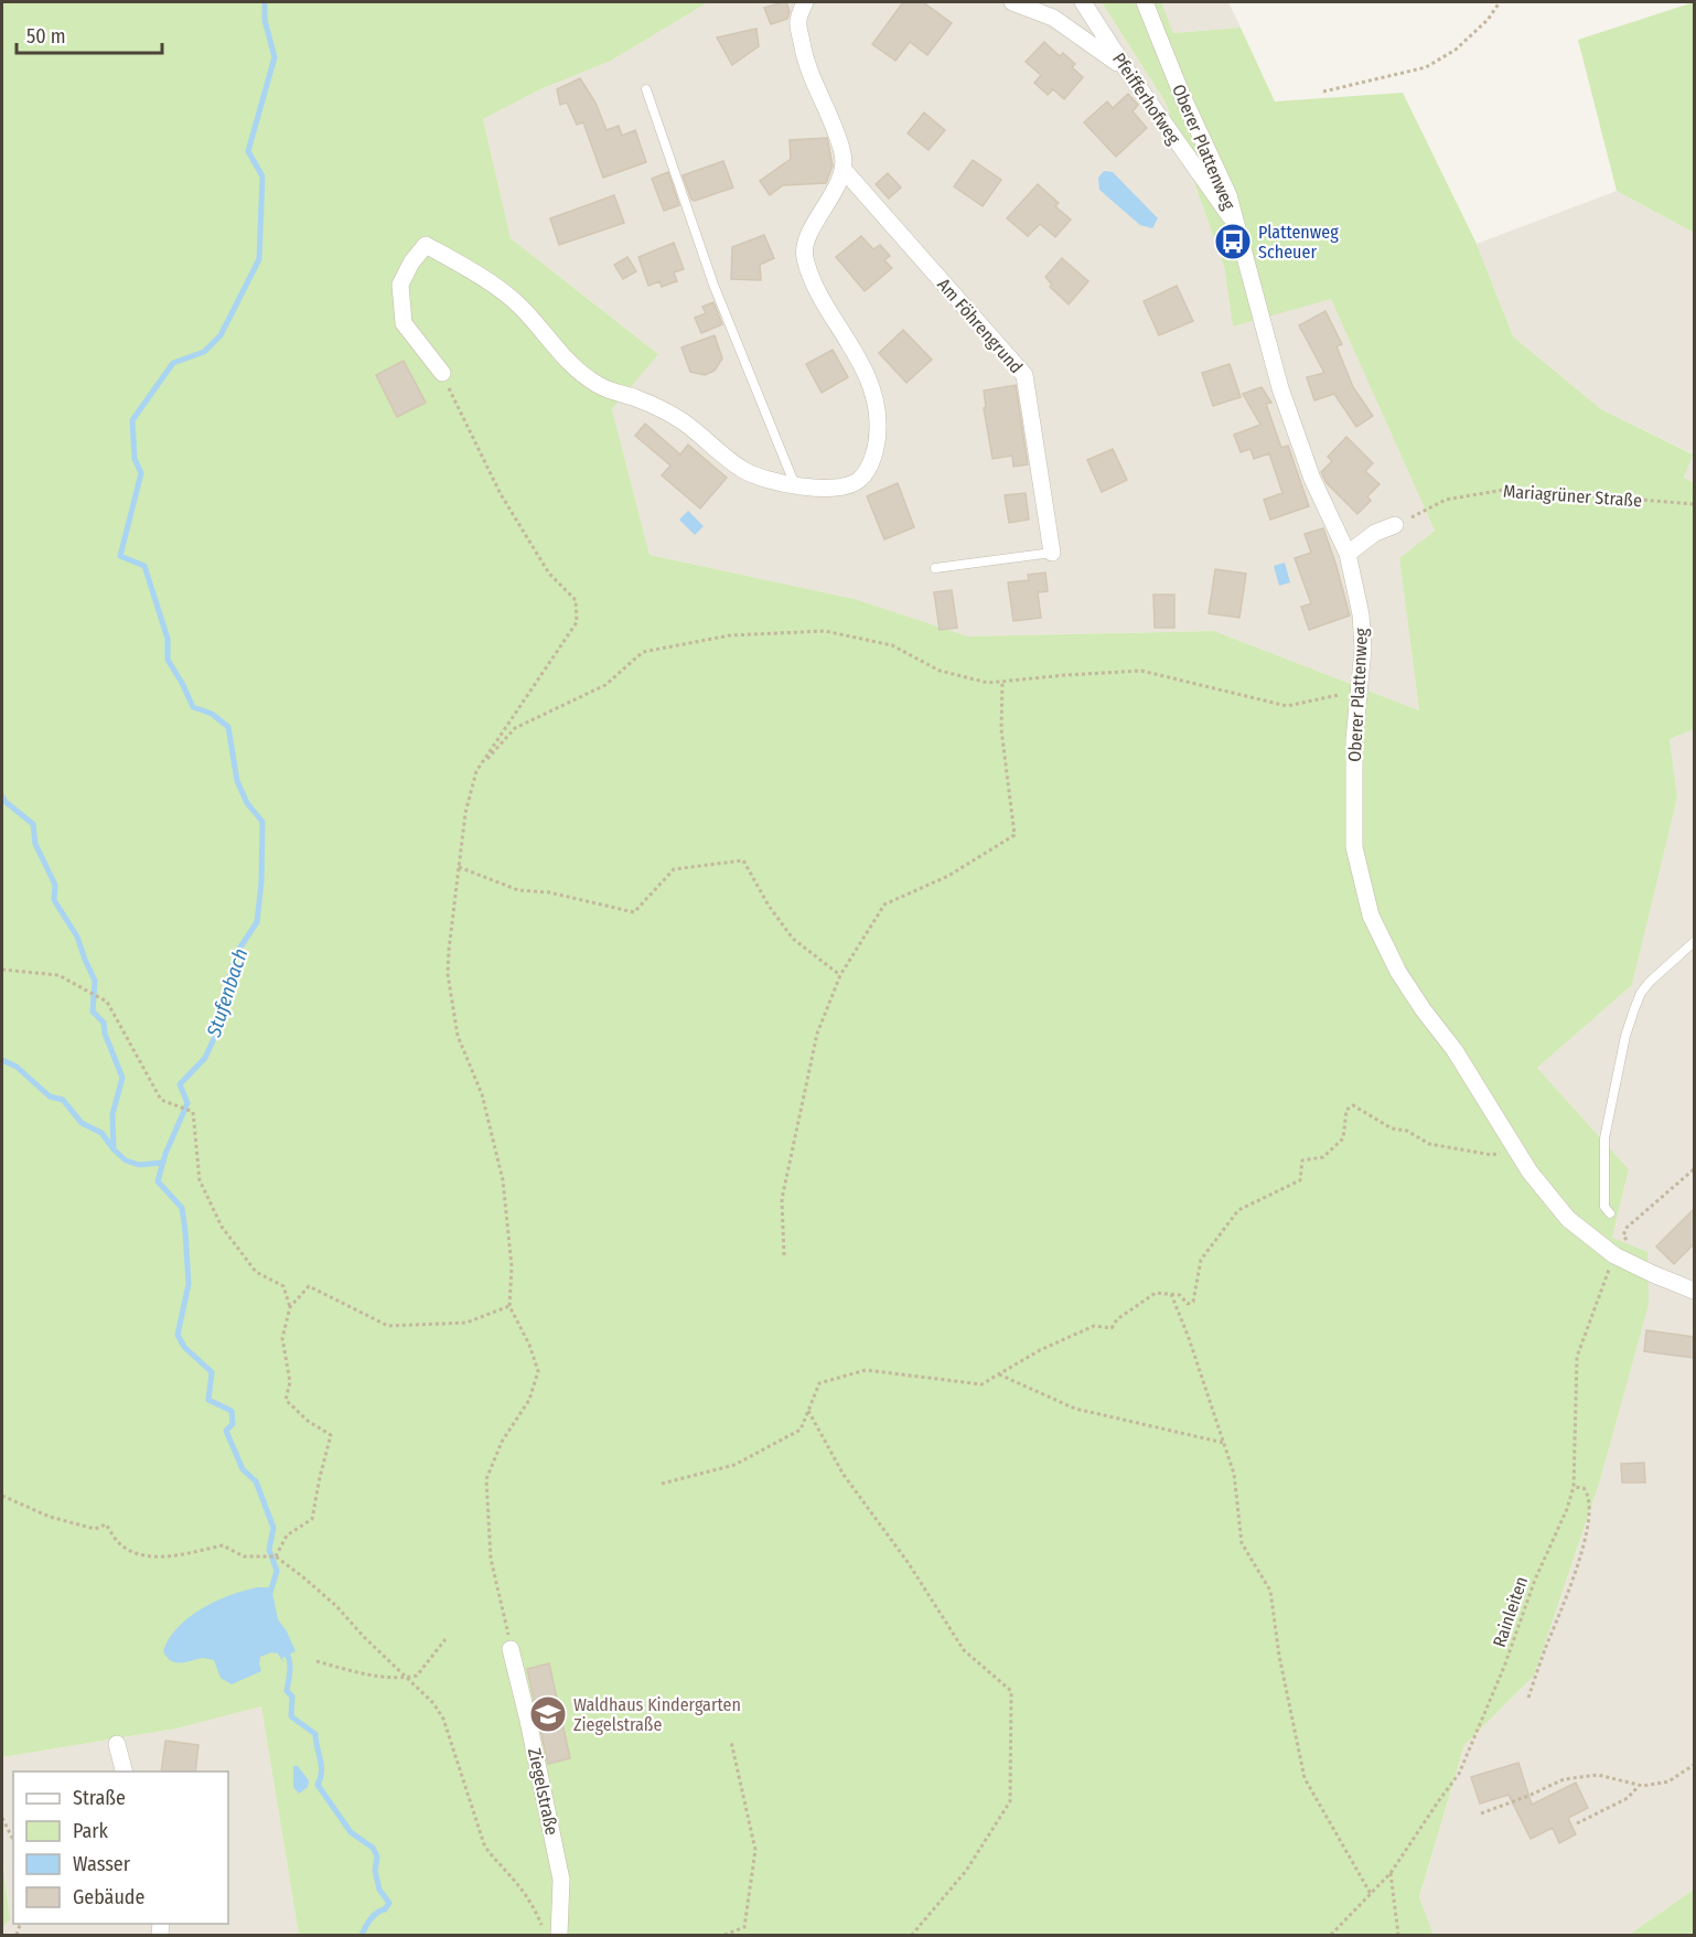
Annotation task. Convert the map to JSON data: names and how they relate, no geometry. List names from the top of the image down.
{
  "streets": {
    "street": [
      "Pfeifferhofweg",
      "Oberer Plattenweg",
      "Am Föhrengrund",
      "Ziegelstraße"
    ],
    "path": ["Mariagrüner Straße", "Rainleiten"]
  },
  "crossings": [
    ["Pfeifferhofweg", "Oberer Plattenweg"],
    ["Oberer Plattenweg", "Rainleiten"]
  ],
  "water": ["Stufenbach"],
  "places": {
    "bus stop": ["Plattenweg Scheuer"],
    "school or university": ["Waldhaus Kindergarten Ziegelstraße"]
  },
  "legend": [
    "Straße",
    "Park",
    "Wasser",
    "Gebäude"
  ],
  "scale_bar": "50 m"
}
